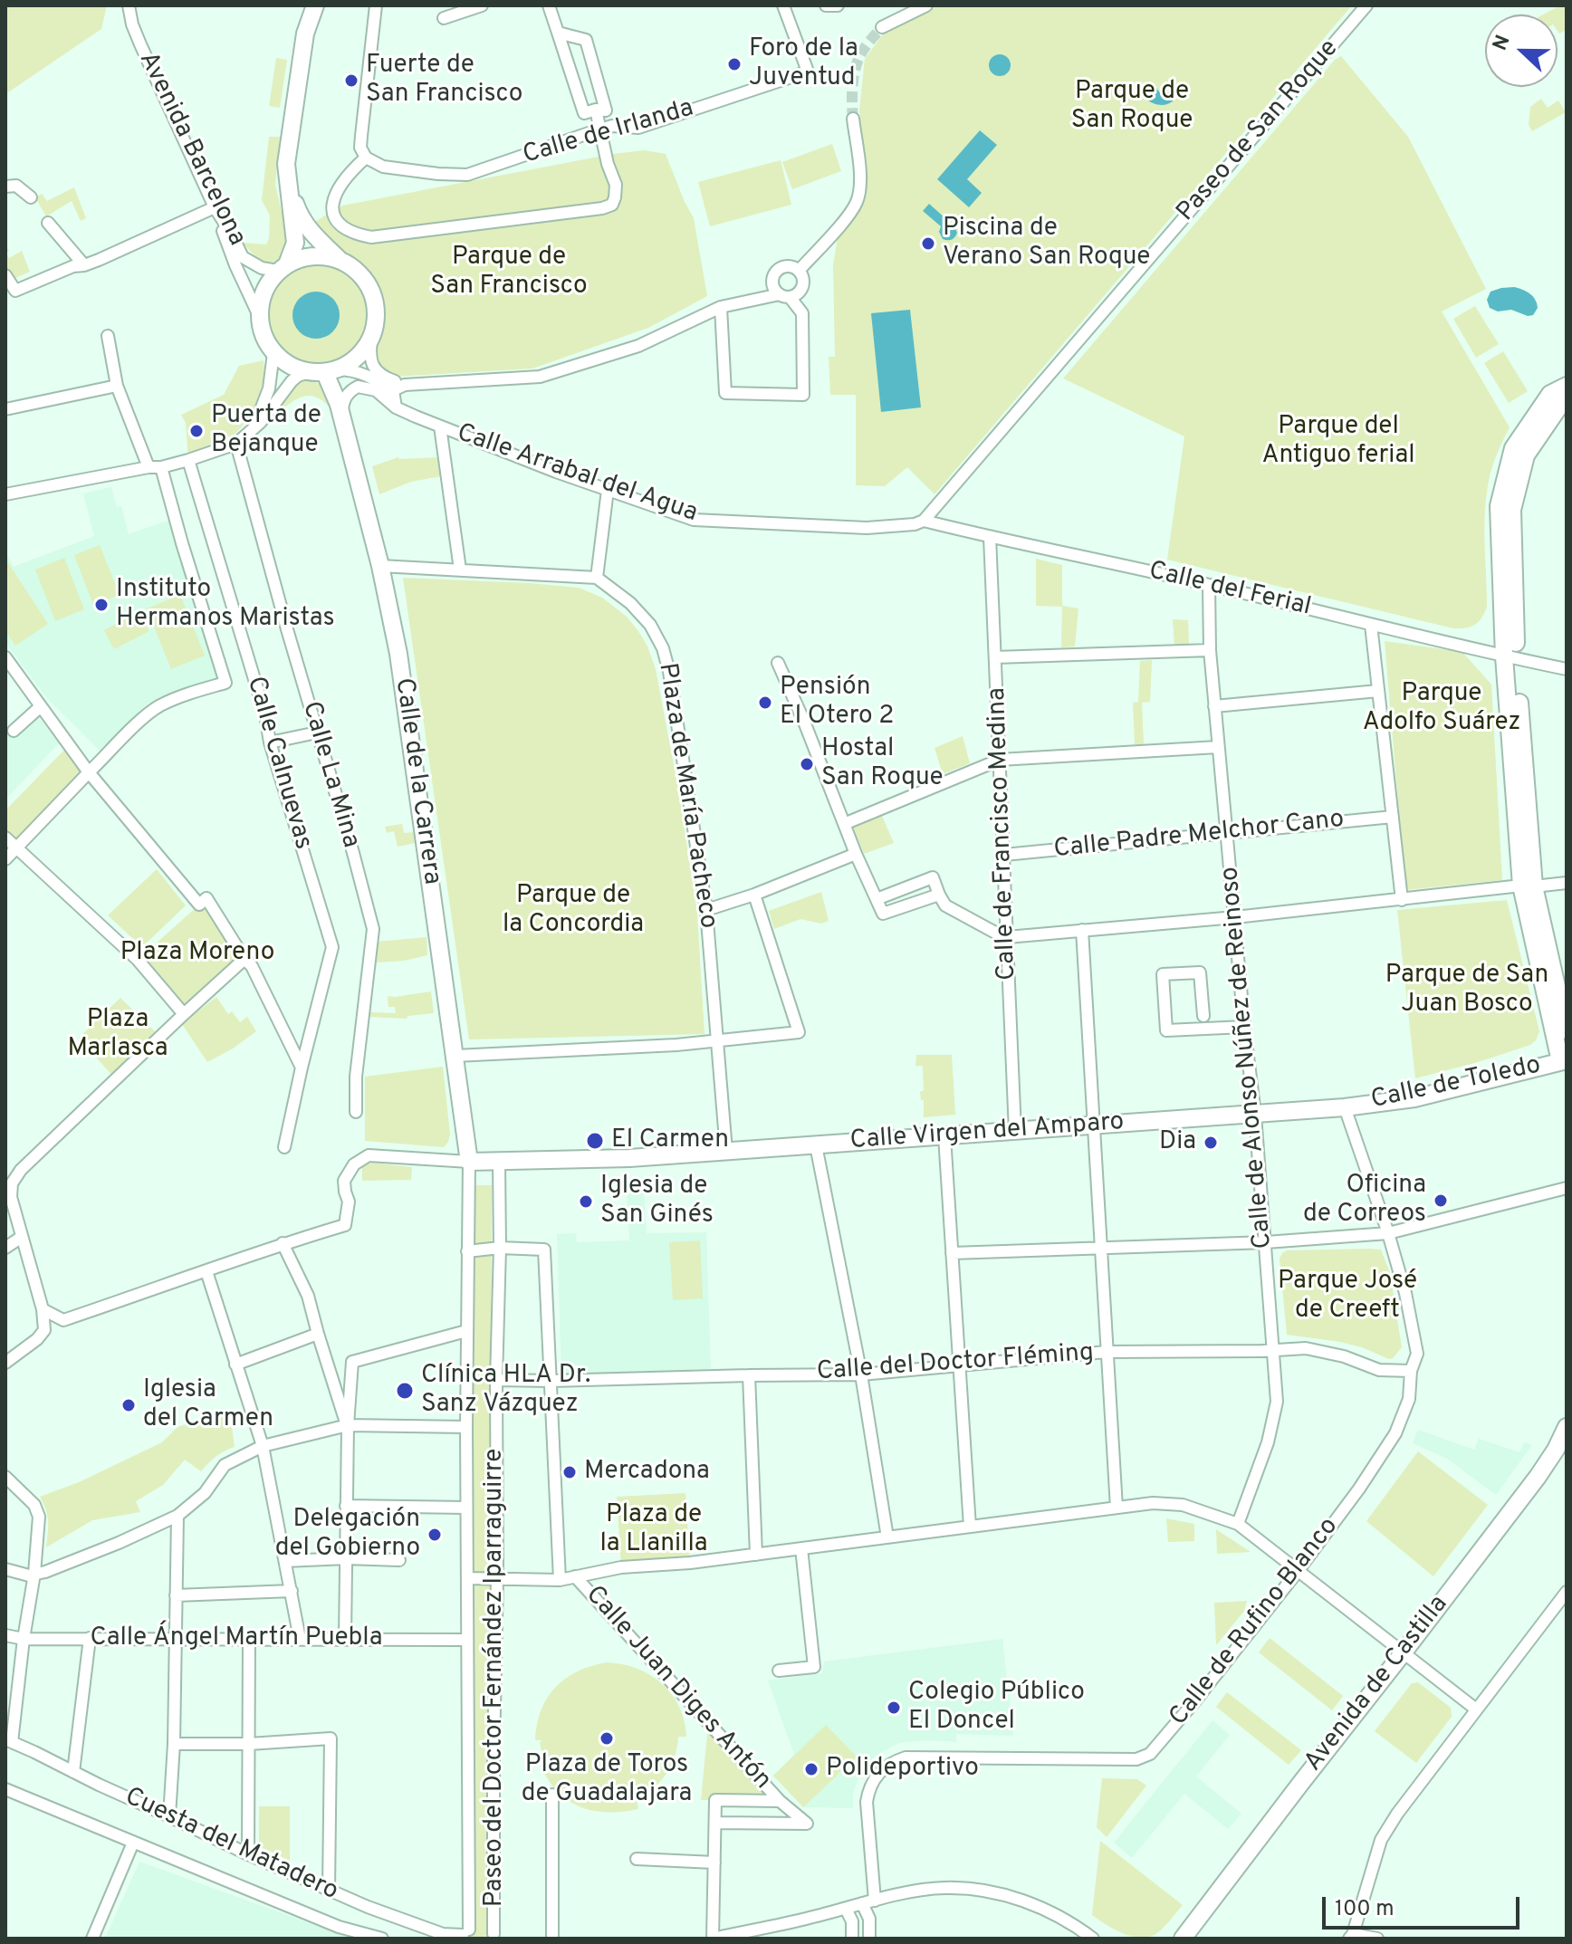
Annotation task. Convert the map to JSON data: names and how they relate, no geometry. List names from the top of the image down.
{
  "streets": {
    "street": [
      "Paseo de San Roque",
      "Calle de Irlanda",
      "Avenida Barcelona",
      "Calle Arrabal del Agua",
      "Calle del Ferial",
      "Calle Calnuevas",
      "Calle La Mina",
      "Calle de la Carrera",
      "Plaza de María Pacheco",
      "Calle de Francisco Medina",
      "Calle Padre Melchor Cano",
      "Calle de Alonso Núñez de Reinoso",
      "Calle de Toledo",
      "Calle Virgen del Amparo",
      "Calle del Doctor Fléming",
      "Calle de Rufino Blanco",
      "Calle Ángel Martín Puebla",
      "Paseo del Doctor Fernández Iparraguirre",
      "Avenida de Castilla",
      "Calle Juan Diges Antón",
      "Cuesta del Matadero"
    ]
  },
  "crossings": [
    ["Paseo de San Roque", "Calle del Ferial"],
    ["Calle Arrabal del Agua", "Calle del Ferial"],
    ["Calle Arrabal del Agua", "Calle de la Carrera"],
    ["Calle del Ferial", "Calle de Francisco Medina"],
    ["Calle del Ferial", "Calle de Alonso Núñez de Reinoso"],
    ["Calle de la Carrera", "Plaza de María Pacheco"],
    ["Calle de la Carrera", "Calle Virgen del Amparo"],
    ["Calle de la Carrera", "Paseo del Doctor Fernández Iparraguirre"],
    ["Calle de Francisco Medina", "Calle Padre Melchor Cano"],
    ["Calle de Francisco Medina", "Calle Virgen del Amparo"],
    ["Calle Padre Melchor Cano", "Calle de Alonso Núñez de Reinoso"],
    ["Calle de Alonso Núñez de Reinoso", "Calle Virgen del Amparo"],
    ["Calle de Alonso Núñez de Reinoso", "Calle del Doctor Fléming"],
    ["Calle de Toledo", "Calle Virgen del Amparo"],
    ["Calle de Toledo", "Calle de Rufino Blanco"],
    ["Calle Virgen del Amparo", "Calle de Rufino Blanco"],
    ["Calle Virgen del Amparo", "Paseo del Doctor Fernández Iparraguirre"],
    ["Calle del Doctor Fléming", "Calle de Rufino Blanco"],
    ["Calle del Doctor Fléming", "Paseo del Doctor Fernández Iparraguirre"],
    ["Calle Ángel Martín Puebla", "Paseo del Doctor Fernández Iparraguirre"],
    ["Paseo del Doctor Fernández Iparraguirre", "Cuesta del Matadero"]
  ],
  "parks": [
    "Parque de San Roque",
    "Parque de San Francisco",
    "Parque del Antiguo ferial",
    "Parque Adolfo Suárez",
    "Parque de la Concordia",
    "Plaza Moreno",
    "Parque de San Juan Bosco",
    "Plaza Marlasca",
    "Parque José de Creeft",
    "Plaza de la Llanilla"
  ],
  "places": [
    "Foro de la Juventud",
    "Fuerte de San Francisco",
    "Piscina de Verano San Roque",
    "Puerta de Bejanque",
    "Instituto Hermanos Maristas",
    "Pensión El Otero 2",
    "Hostal San Roque",
    "El Carmen",
    "Dia",
    "Oficina de Correos",
    "Iglesia de San Ginés",
    "Clínica HLA Dr. Sanz Vázquez",
    "Iglesia del Carmen",
    "Mercadona",
    "Delegación del Gobierno",
    "Colegio Público El Doncel",
    "Plaza de Toros de Guadalajara",
    "Polideportivo"
  ],
  "scale_bar": "100 m",
  "north": "left"
}
